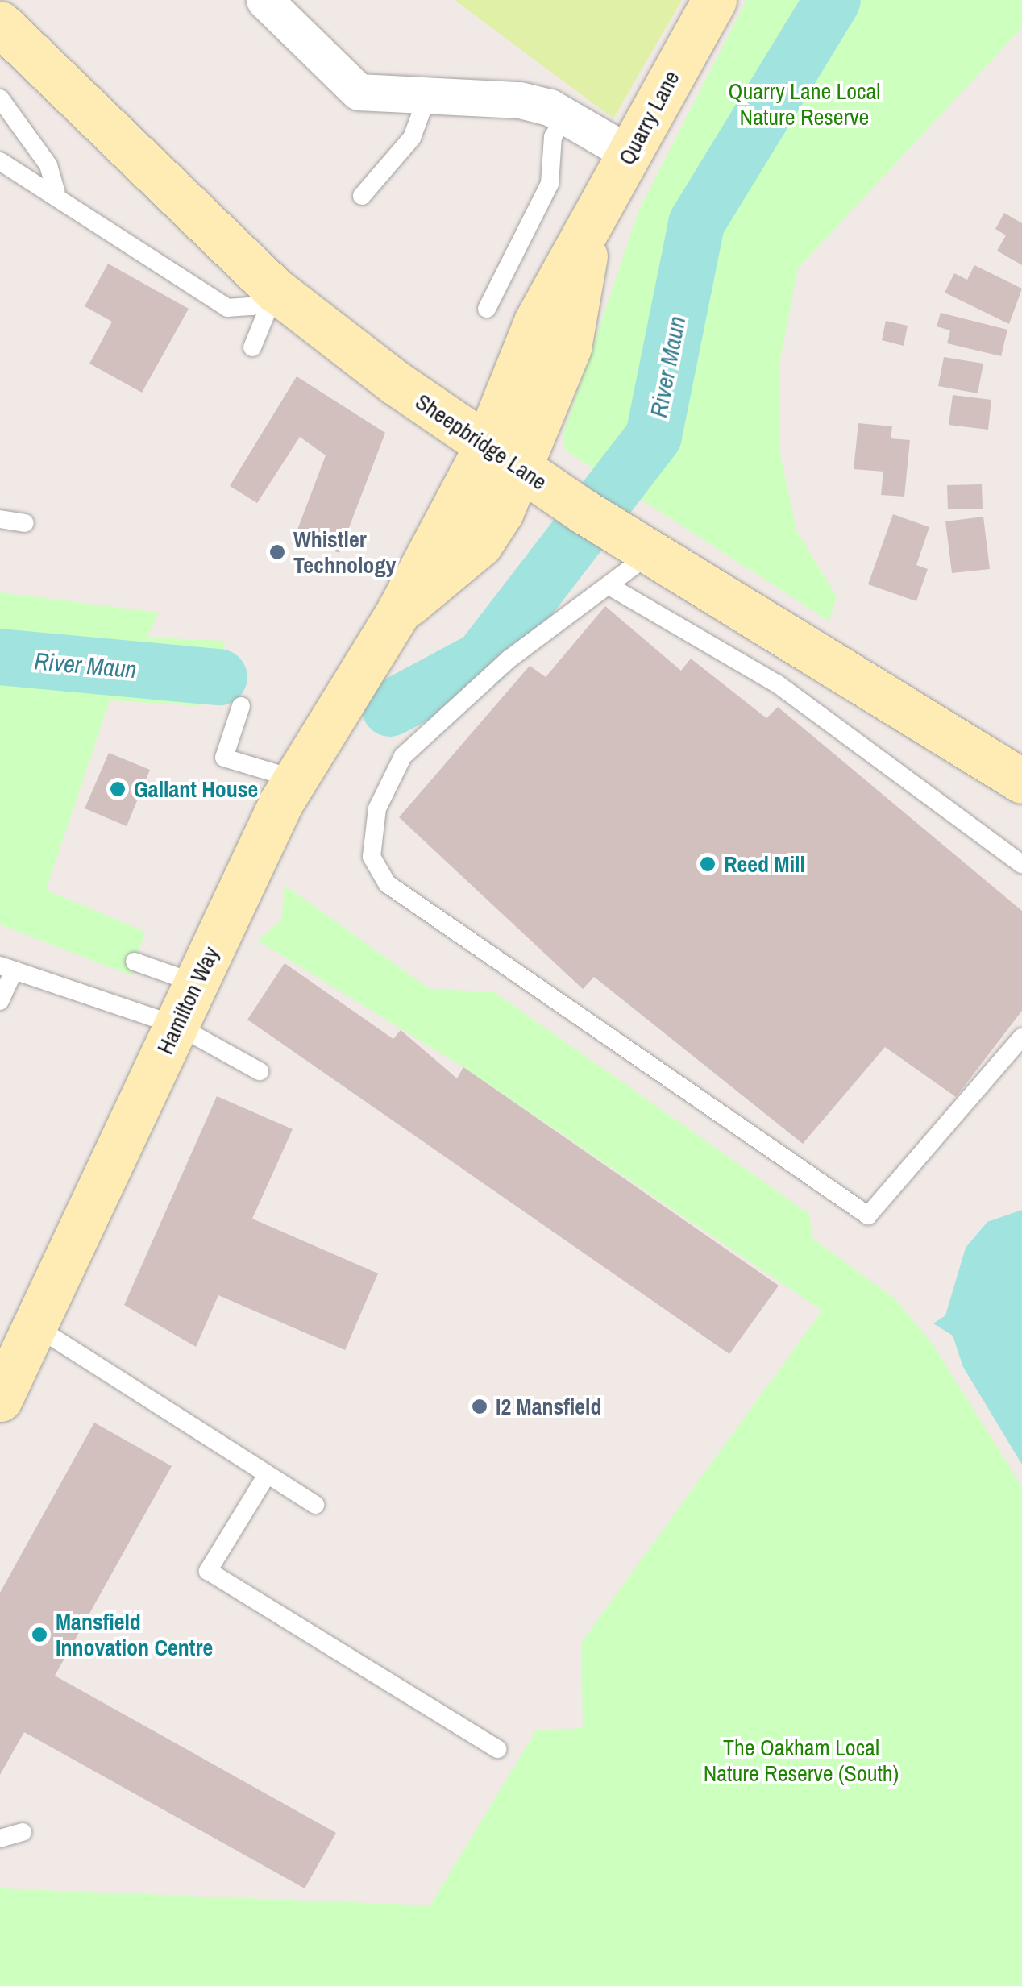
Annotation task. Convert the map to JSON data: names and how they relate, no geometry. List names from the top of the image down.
{
  "streets": {
    "street": ["Quarry Lane", "Sheepbridge Lane", "Hamilton Way"]
  },
  "crossings": [
    ["Quarry Lane", "Sheepbridge Lane"],
    ["Quarry Lane", "Hamilton Way"],
    ["Sheepbridge Lane", "Hamilton Way"]
  ],
  "water": ["River Maun"],
  "parks": ["Quarry Lane Local Nature Reserve", "The Oakham Local Nature Reserve (South)"],
  "places": [
    "Whistler Technology",
    "Gallant House",
    "Reed Mill",
    "I2 Mansfield",
    "Mansfield Innovation Centre"
  ]
}
